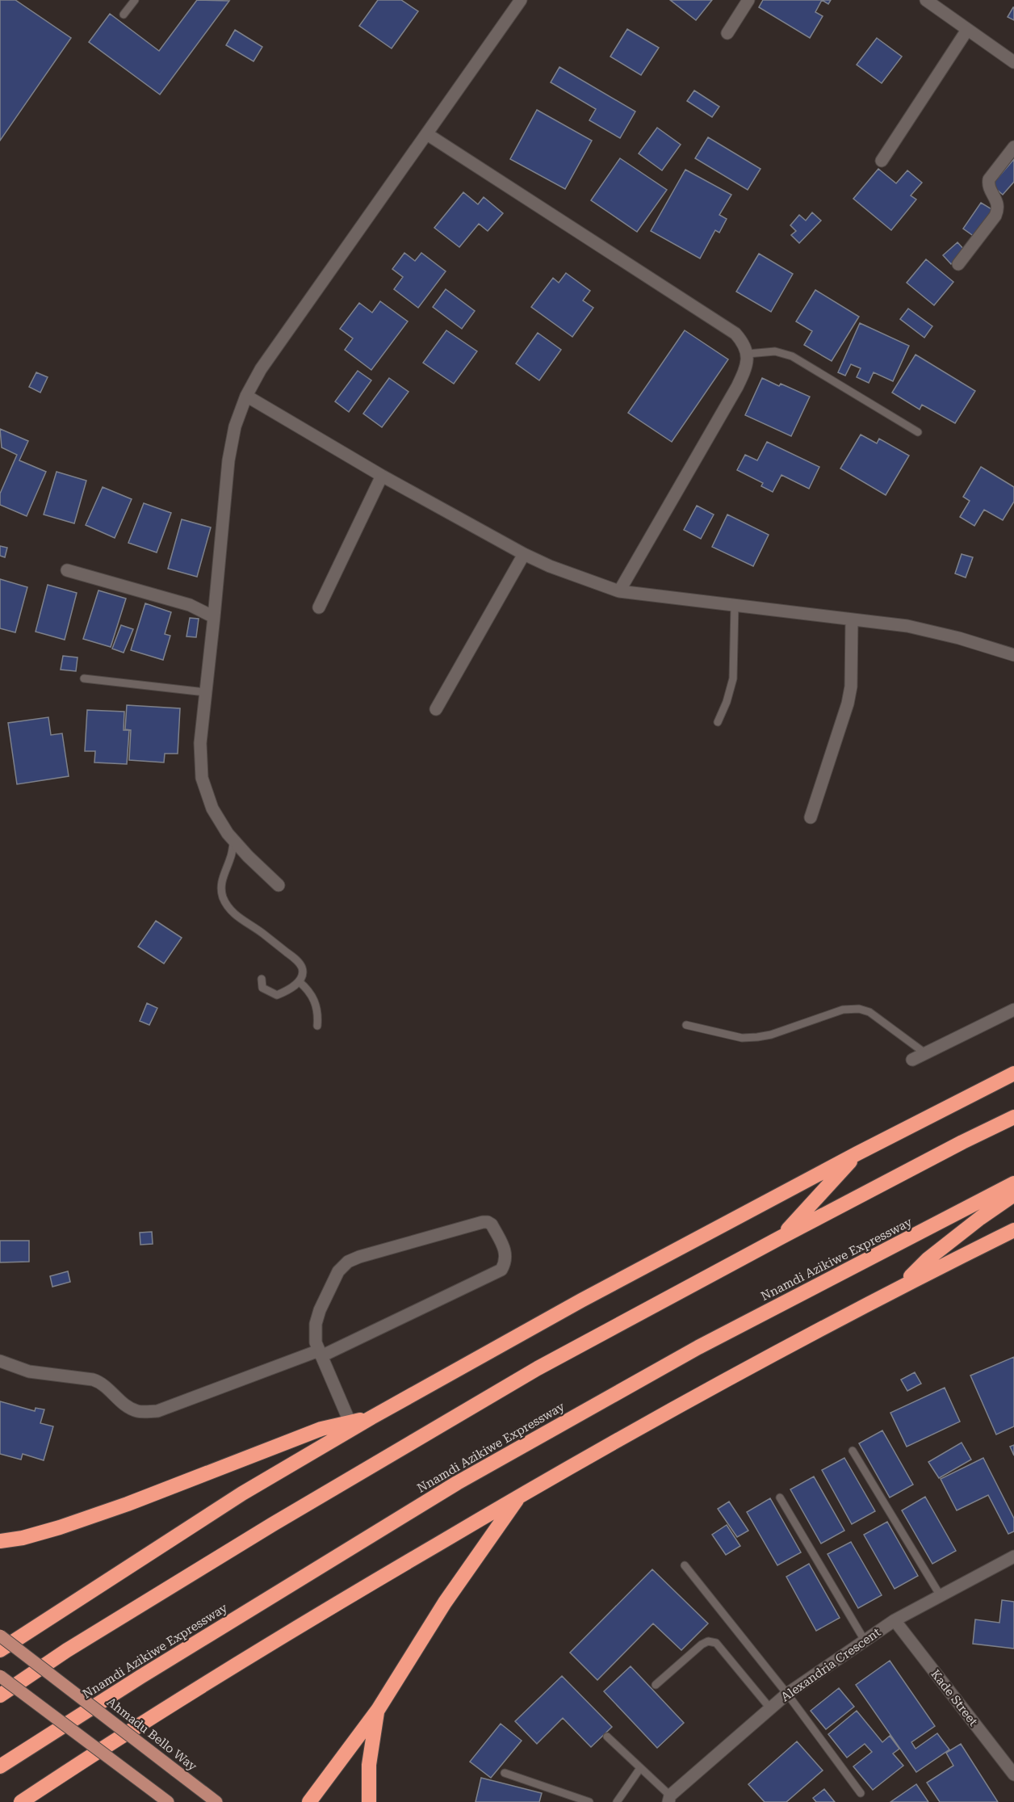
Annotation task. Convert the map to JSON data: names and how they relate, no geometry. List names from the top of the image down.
{
  "streets": {
    "highway": ["Nnamdi Azikiwe Expressway"],
    "main road": ["Ahmadu Bello Way"],
    "street": ["Alexandria Crescent", "Kade Street"]
  },
  "crossings": [
    ["Alexandria Crescent", "Kade Street"]
  ]
}
